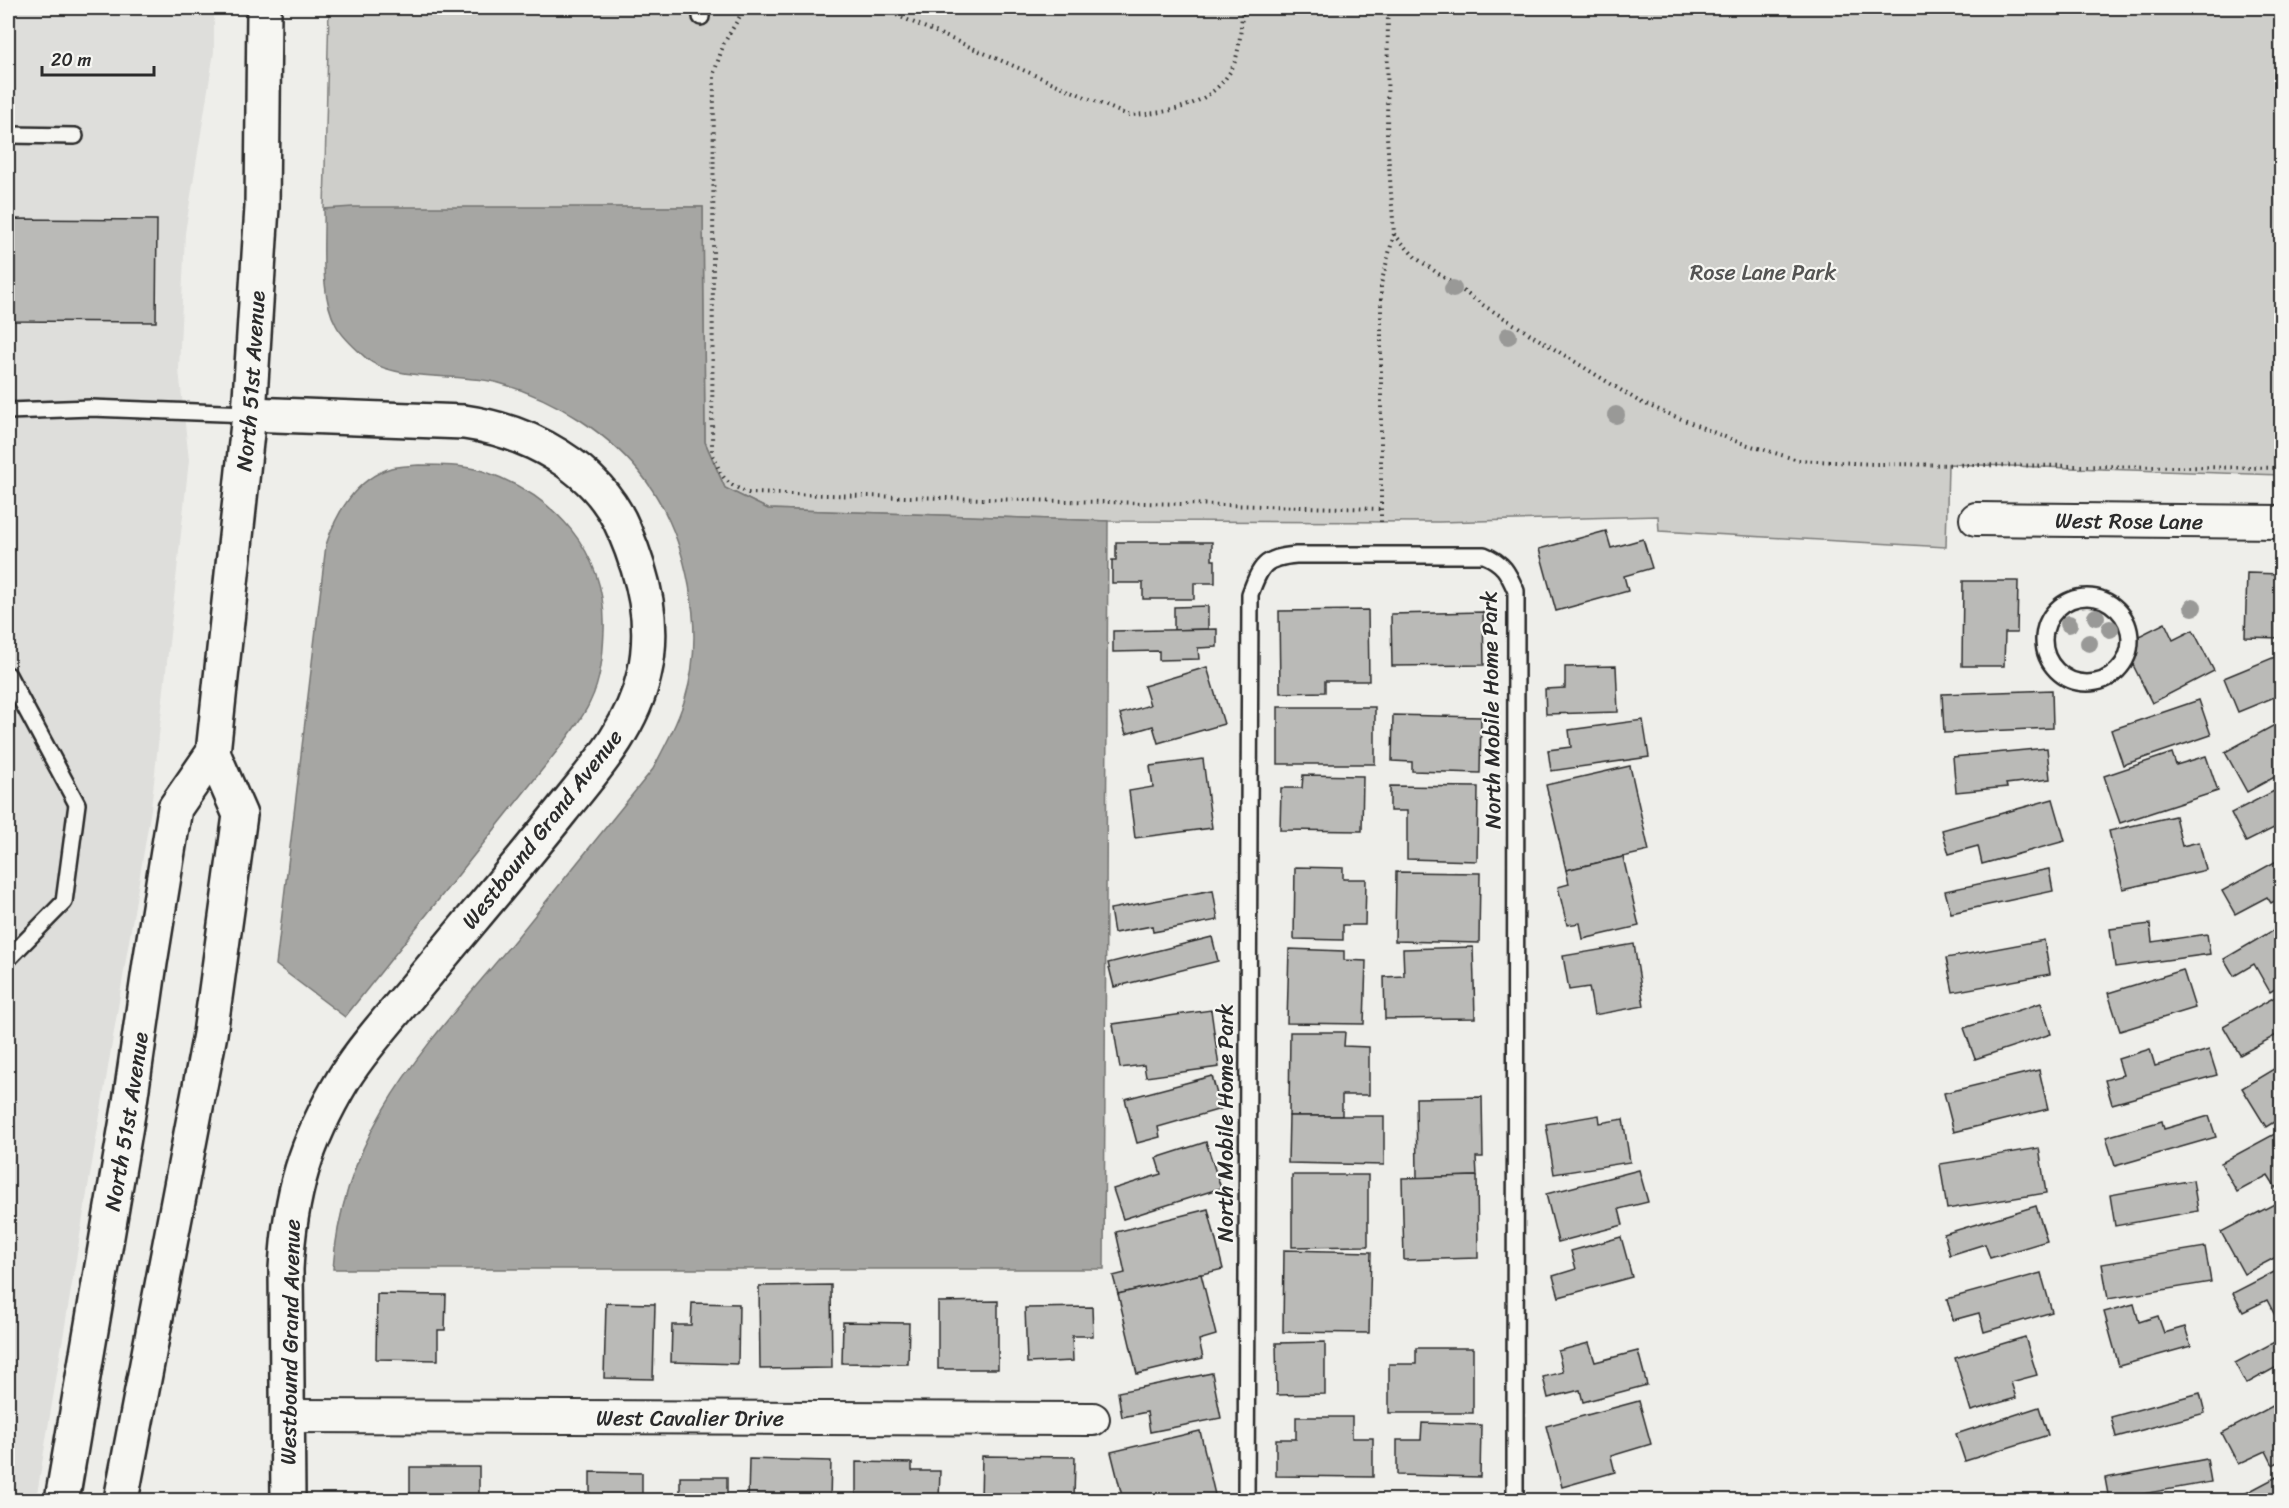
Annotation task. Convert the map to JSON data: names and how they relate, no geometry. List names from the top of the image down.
{
  "streets": {
    "main road": ["North 51st Avenue", "Westbound Grand Avenue"],
    "street": ["West Rose Lane", "West Cavalier Drive"],
    "lane": ["North Mobile Home Park"]
  },
  "crossings": [
    ["North 51st Avenue", "Westbound Grand Avenue"],
    ["Westbound Grand Avenue", "West Cavalier Drive"]
  ],
  "parks": ["Rose Lane Park"],
  "scale_bar": "20 m"
}
